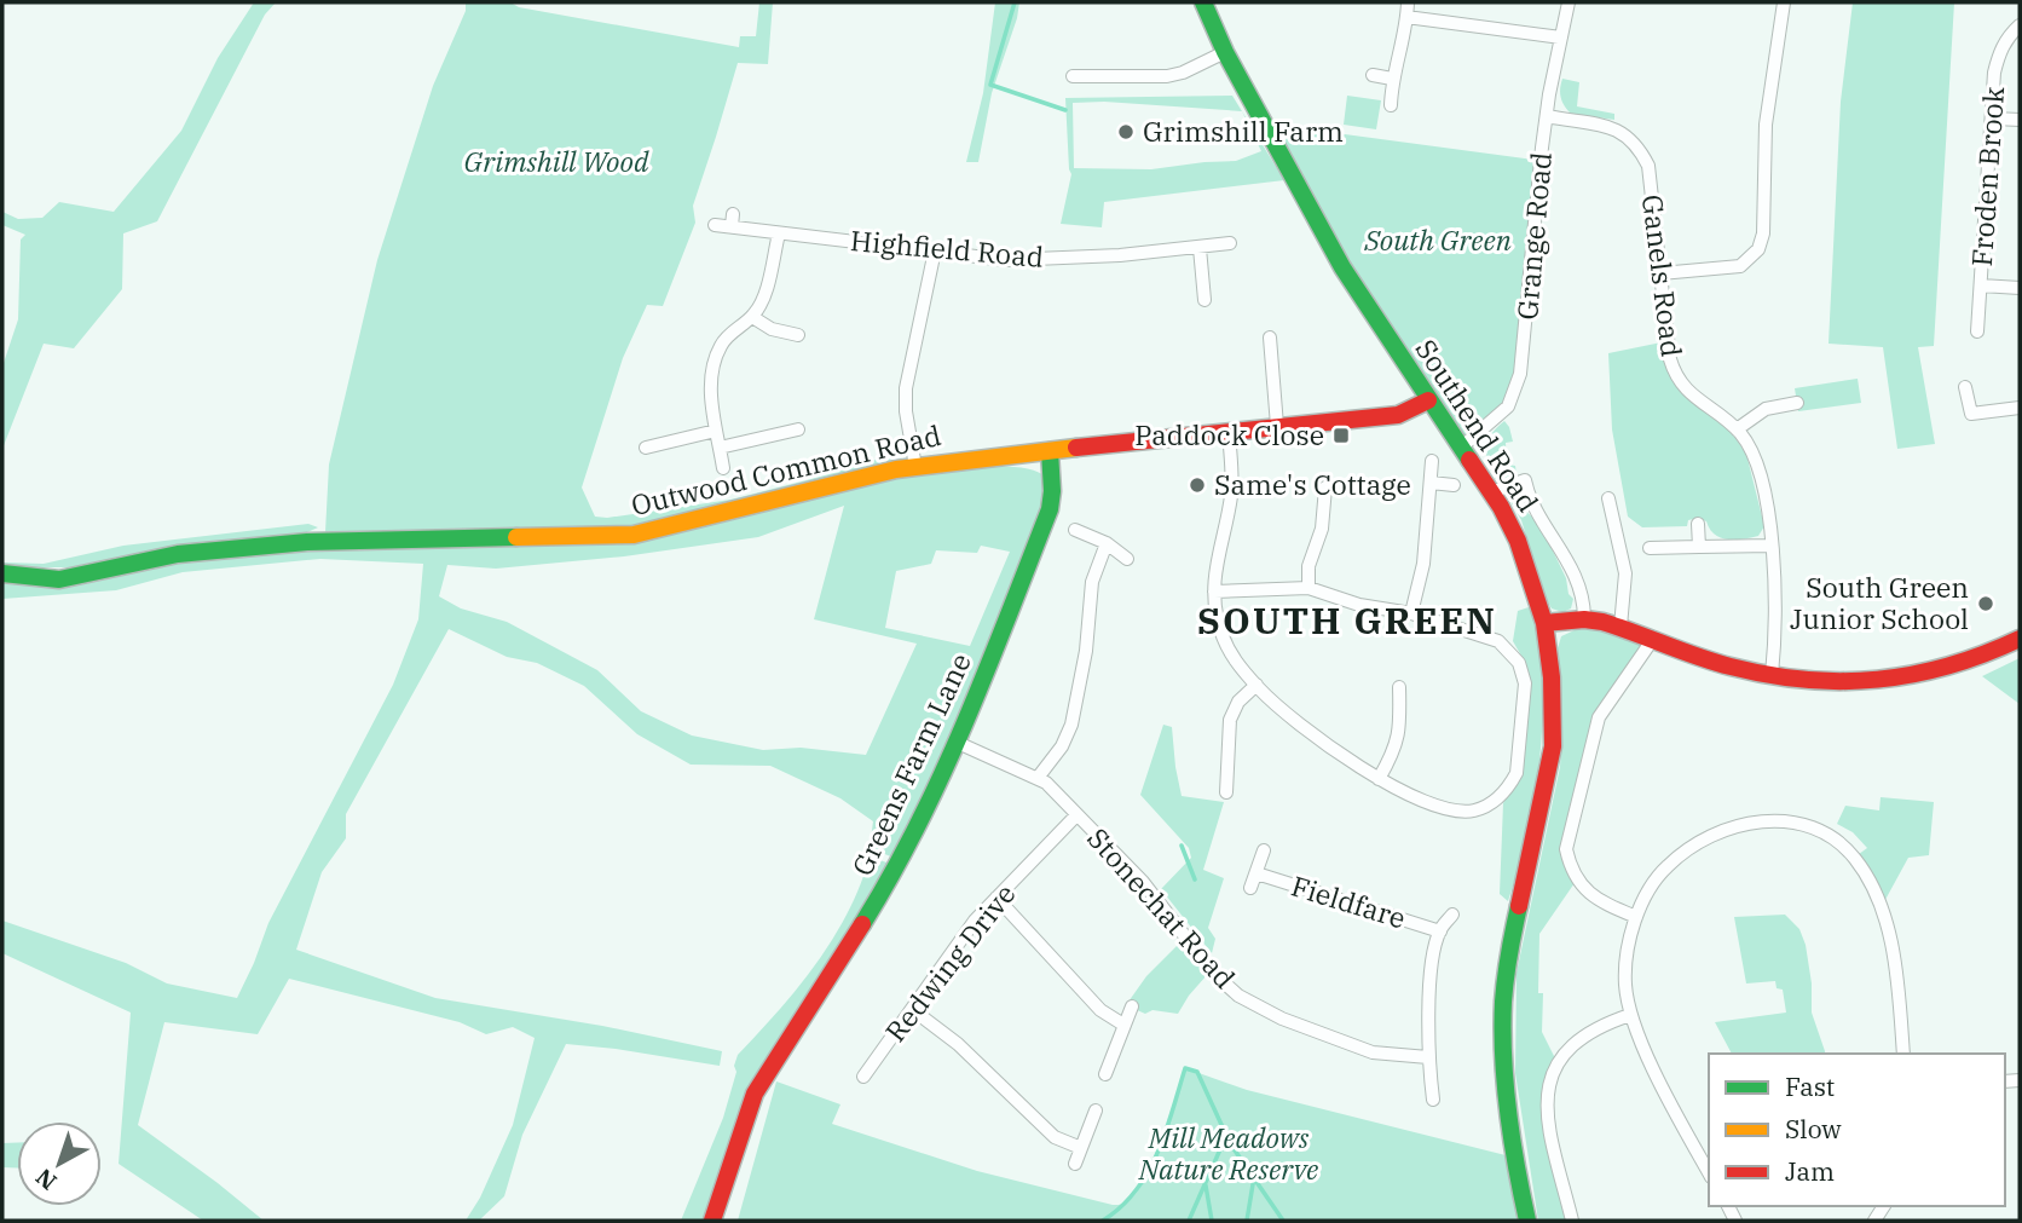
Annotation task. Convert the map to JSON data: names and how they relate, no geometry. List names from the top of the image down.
{
  "streets": {
    "street": [
      "Froden Brook",
      "Grange Road",
      "Highfield Road",
      "Ganels Road",
      "Southend Road",
      "Outwood Common Road",
      "Greens Farm Lane",
      "Fieldfare",
      "Stonechat Road",
      "Redwing Drive"
    ]
  },
  "crossings": [
    ["Grange Road", "Ganels Road"],
    ["Grange Road", "Southend Road"],
    ["Southend Road", "Outwood Common Road"],
    ["Outwood Common Road", "Greens Farm Lane"],
    ["Greens Farm Lane", "Stonechat Road"],
    ["Stonechat Road", "Redwing Drive"]
  ],
  "districts": ["SOUTH GREEN"],
  "parks": ["Grimshill Wood", "South Green", "Mill Meadows Nature Reserve"],
  "places": {
    "other": ["Grimshill Farm", "Same's Cottage", "South Green Junior School"],
    "transit": ["Paddock Close"]
  },
  "legend": ["Fast", "Slow", "Jam"],
  "north": "bottom left"
}
